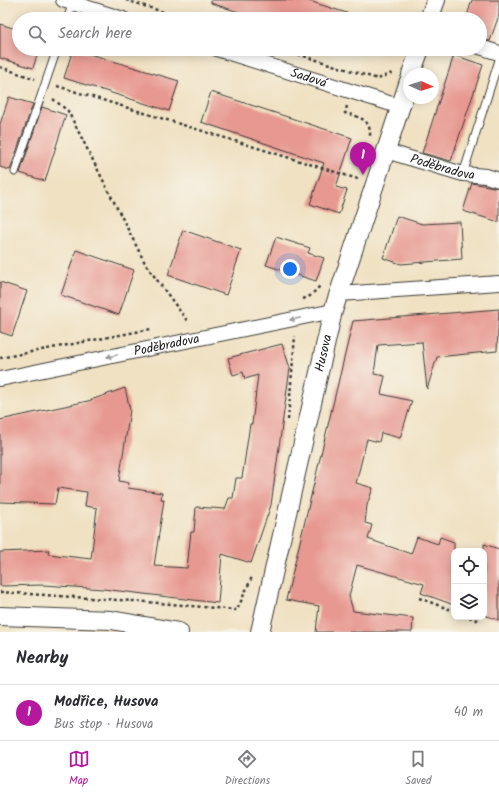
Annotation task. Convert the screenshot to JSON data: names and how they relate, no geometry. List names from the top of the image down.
{
  "streets": {
    "street": ["Sadová", "Poděbradova", "Husova"]
  },
  "crossings": [
    ["Sadová", "Husova"],
    ["Poděbradova", "Husova"]
  ],
  "one_way": ["Poděbradova"],
  "north": "right",
  "page": {
    "search": "Search here",
    "pins": "1",
    "heading": "Nearby",
    "list": [
      {
        "mark": "1",
        "name": "Modřice, Husova",
        "note": "Bus stop · Husova",
        "value": "40 m"
      }
    ],
    "nav": ["Map", "Directions", "Saved"]
  }
}
